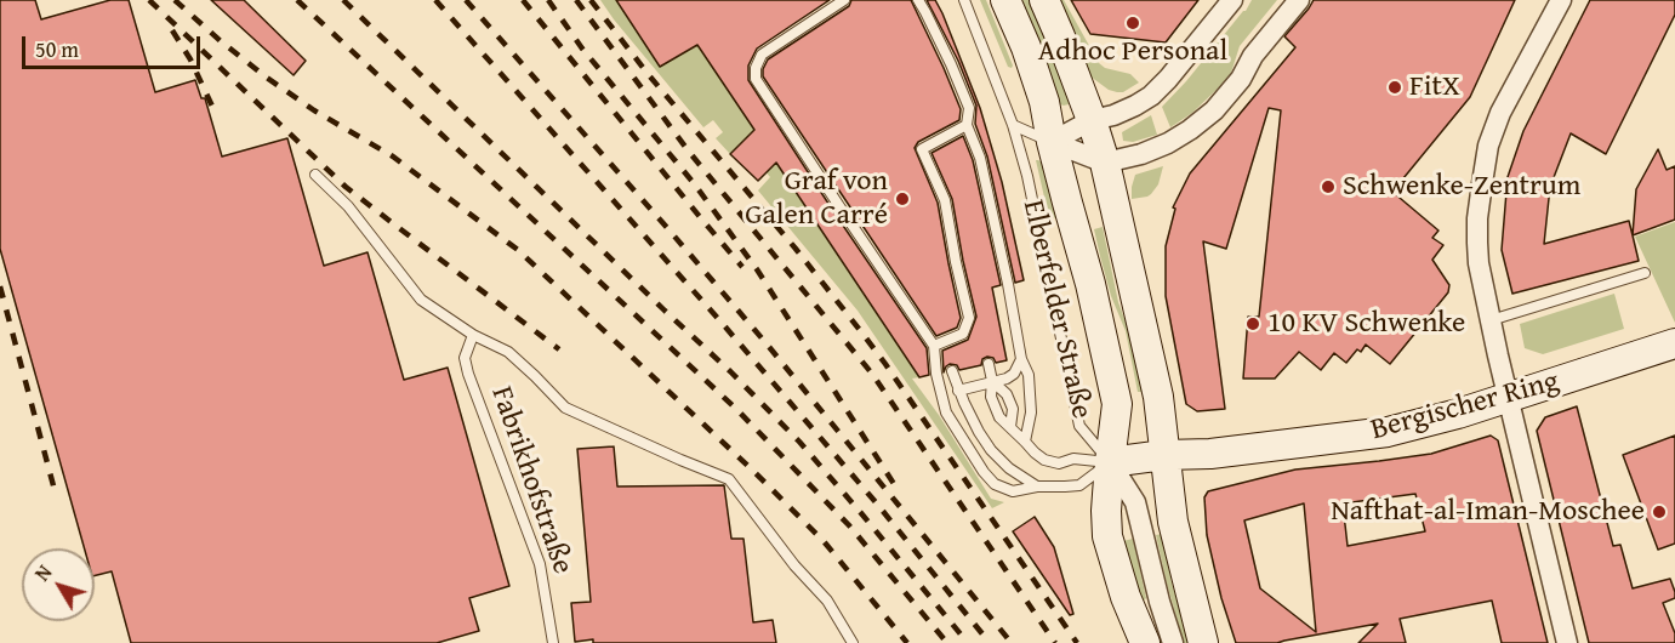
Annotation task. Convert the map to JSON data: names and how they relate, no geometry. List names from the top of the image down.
{
  "streets": {
    "street": ["Elberfelder Straße", "Bergischer Ring"],
    "lane": ["Fabrikhofstraße"]
  },
  "crossings": [
    ["Elberfelder Straße", "Bergischer Ring"]
  ],
  "places": [
    "Adhoc Personal",
    "FitX",
    "Schwenke-Zentrum",
    "Graf von Galen Carré",
    "10 KV Schwenke",
    "Nafthat-al-Iman-Moschee"
  ],
  "scale_bar": "50 m",
  "north": "top left"
}
